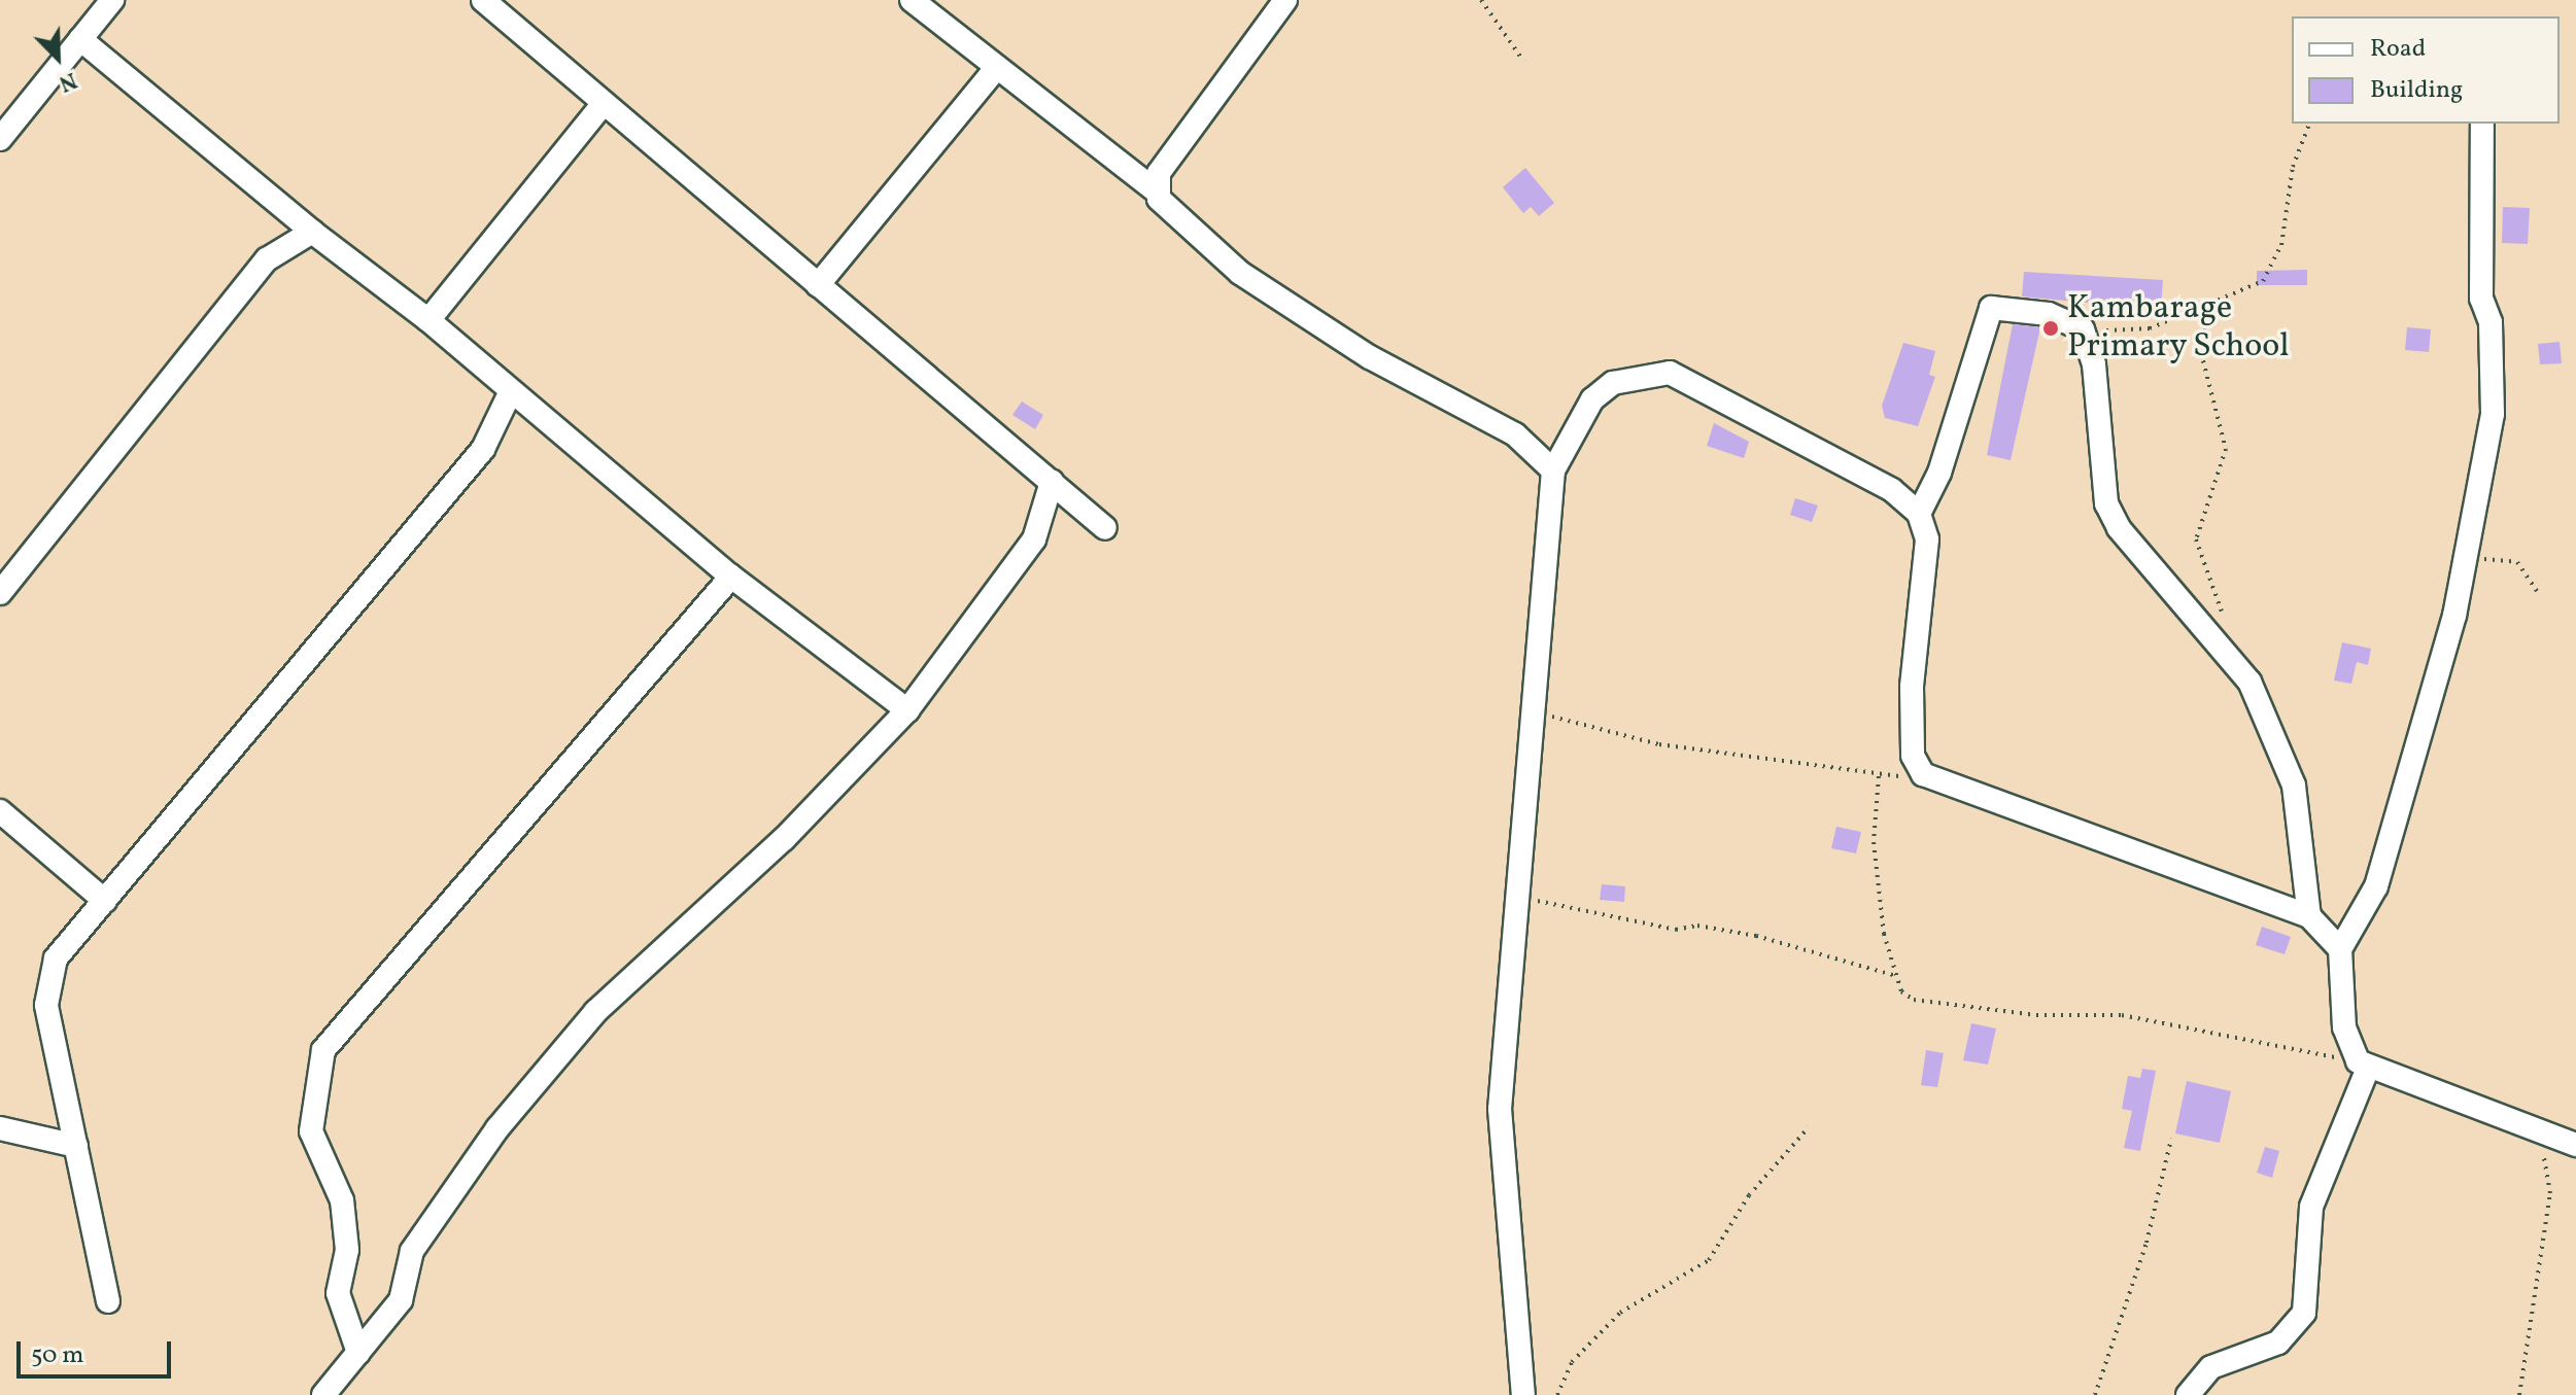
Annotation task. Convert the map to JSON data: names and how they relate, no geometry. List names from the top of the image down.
{
  "places": ["Kambarage Primary School"],
  "legend": ["Road", "Building"],
  "scale_bar": "50 m",
  "north": "bottom right"
}
